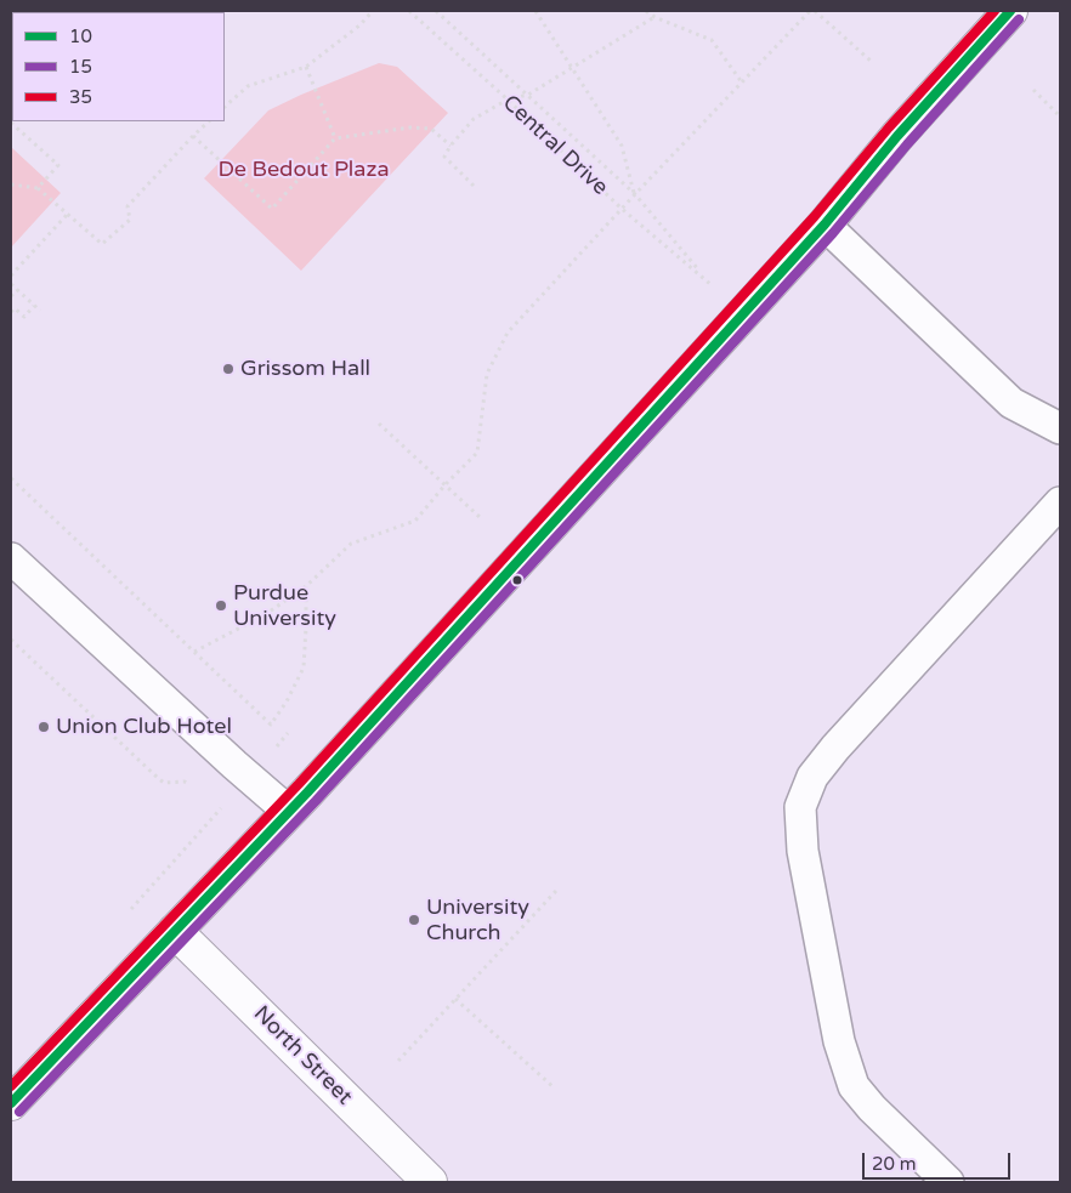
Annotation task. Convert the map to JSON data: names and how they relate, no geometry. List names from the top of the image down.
{
  "streets": {
    "street": ["North Street"],
    "path": ["Central Drive"]
  },
  "parks": ["De Bedout Plaza"],
  "places": [
    "Grissom Hall",
    "Purdue University",
    "Union Club Hotel",
    "University Church"
  ],
  "lines": ["transit line 10", "transit line 35", "transit line 15"],
  "legend": ["10", "15", "35"],
  "scale_bar": "20 m"
}
